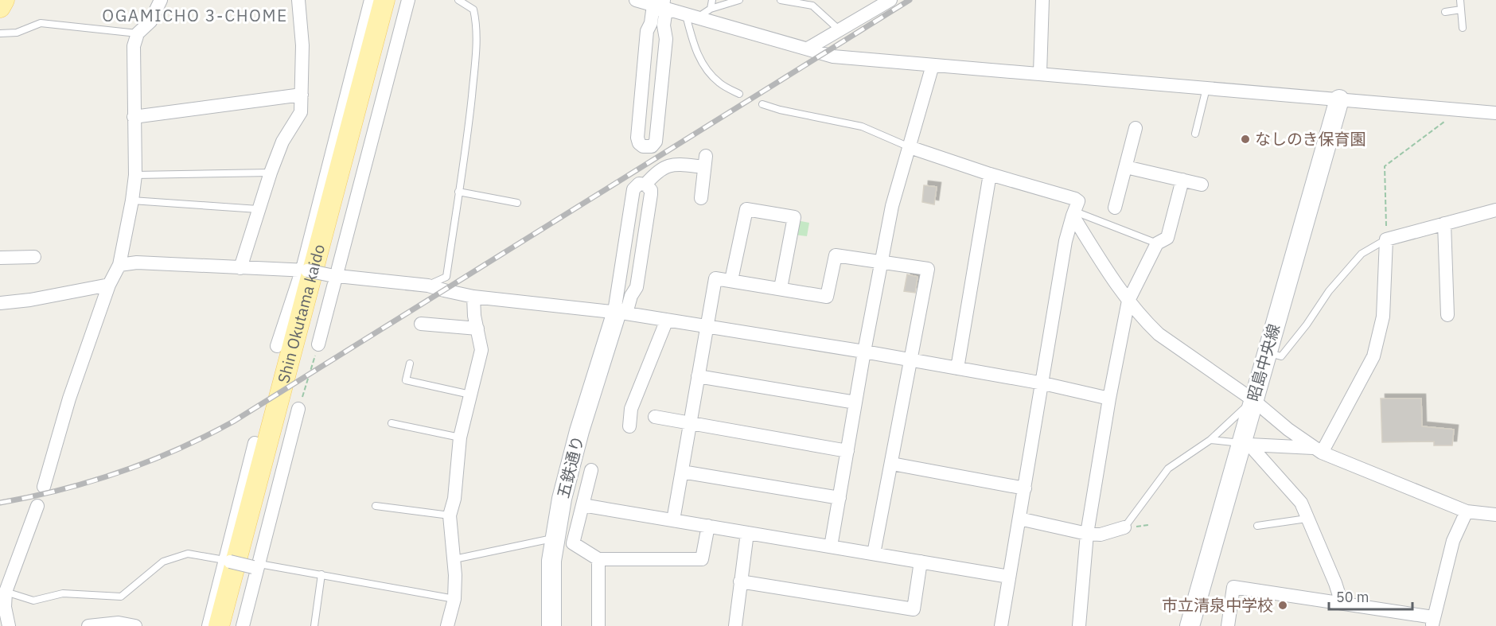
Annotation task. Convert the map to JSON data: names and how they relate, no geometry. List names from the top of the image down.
{
  "streets": {
    "main road": ["Shin Okutama kaido"],
    "street": ["昭島中央線", "五鉄通り"]
  },
  "districts": ["OGAMICHO 3-CHOME"],
  "places": ["なしのき保育園", "市立清泉中学校"],
  "scale_bar": "50 m"
}
